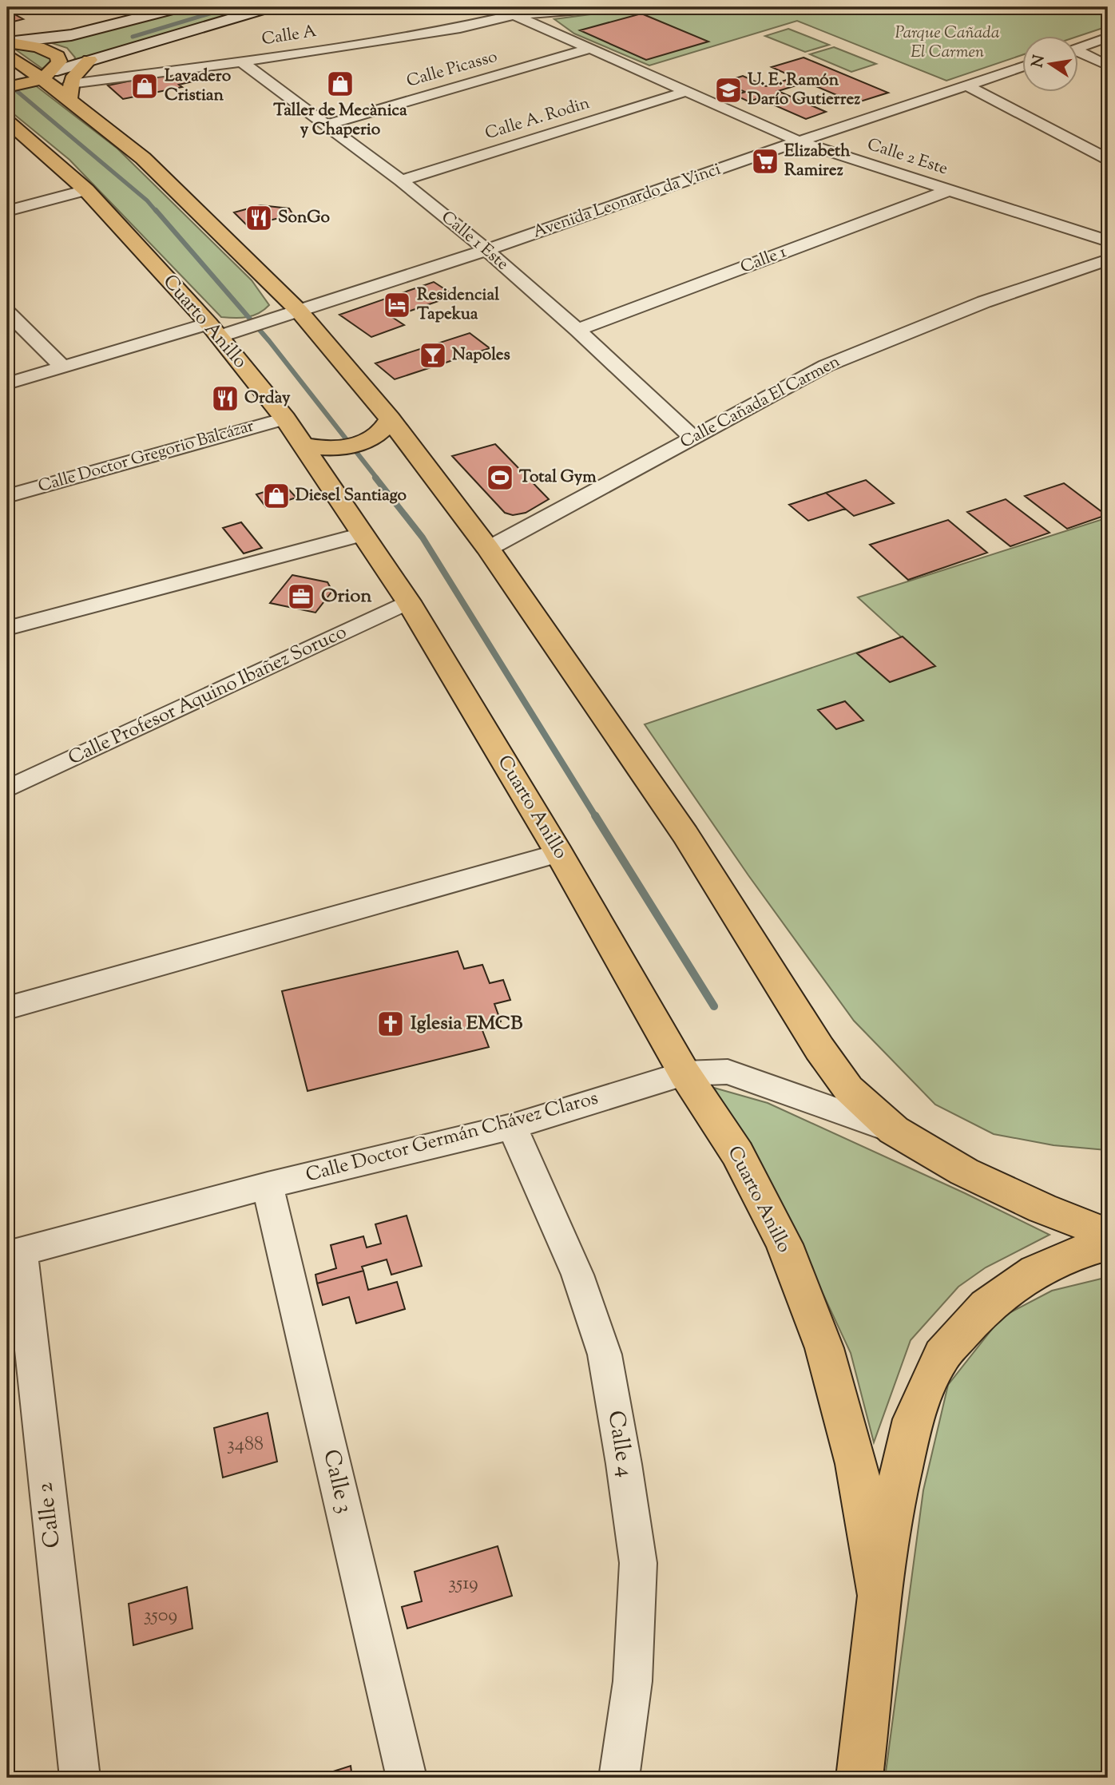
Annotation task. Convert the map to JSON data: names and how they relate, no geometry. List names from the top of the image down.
{
  "streets": {
    "highway": ["Cuarto Anillo"],
    "street": [
      "Calle A",
      "Calle Picasso",
      "Calle A. Rodin",
      "Calle 2 Este",
      "Avenida Leonardo da Vinci",
      "Calle 1 Este",
      "Calle 1",
      "Calle Cañada El Carmen",
      "Calle Doctor Gregorio Balcázar",
      "Calle Profesor Aquino Ibañez Soruco",
      "Calle Doctor Germán Chávez Claros",
      "Calle 4",
      "Calle 3",
      "Calle 2"
    ]
  },
  "crossings": [
    ["Calle A", "Calle 2 Este"],
    ["Calle A", "Calle 1 Este"],
    ["Calle Picasso", "Calle 2 Este"],
    ["Calle Picasso", "Calle 1 Este"],
    ["Calle A. Rodin", "Calle 2 Este"],
    ["Calle A. Rodin", "Calle 1 Este"],
    ["Calle 2 Este", "Avenida Leonardo da Vinci"],
    ["Calle 2 Este", "Calle 1"],
    ["Avenida Leonardo da Vinci", "Calle 1 Este"],
    ["Avenida Leonardo da Vinci", "Cuarto Anillo"],
    ["Calle 1 Este", "Calle 1"],
    ["Calle 1 Este", "Calle Cañada El Carmen"],
    ["Cuarto Anillo", "Calle Doctor Gregorio Balcázar"],
    ["Cuarto Anillo", "Calle Profesor Aquino Ibañez Soruco"],
    ["Cuarto Anillo", "Calle Doctor Germán Chávez Claros"],
    ["Calle Doctor Germán Chávez Claros", "Calle 4"],
    ["Calle Doctor Germán Chávez Claros", "Calle 3"],
    ["Calle Doctor Germán Chávez Claros", "Calle 2"]
  ],
  "parks": ["Parque Cañada El Carmen"],
  "places": {
    "shop": ["Taller de Mecànica y Chaperio", "Lavadero Cristian", "Diesel Santiago"],
    "school or university": ["U. E. Ramón Darío Gutierrez"],
    "supermarket": ["Elizabeth Ramirez"],
    "restaurant": ["SonGo", "Orday"],
    "hotel": ["Residencial Tapekua"],
    "bar": ["Napoles"],
    "sports": ["Total Gym"],
    "office": ["Orion"],
    "church": ["Iglesia EMCB"]
  },
  "house_numbers": ["3488", "3519", "3509"],
  "north": "left"
}
